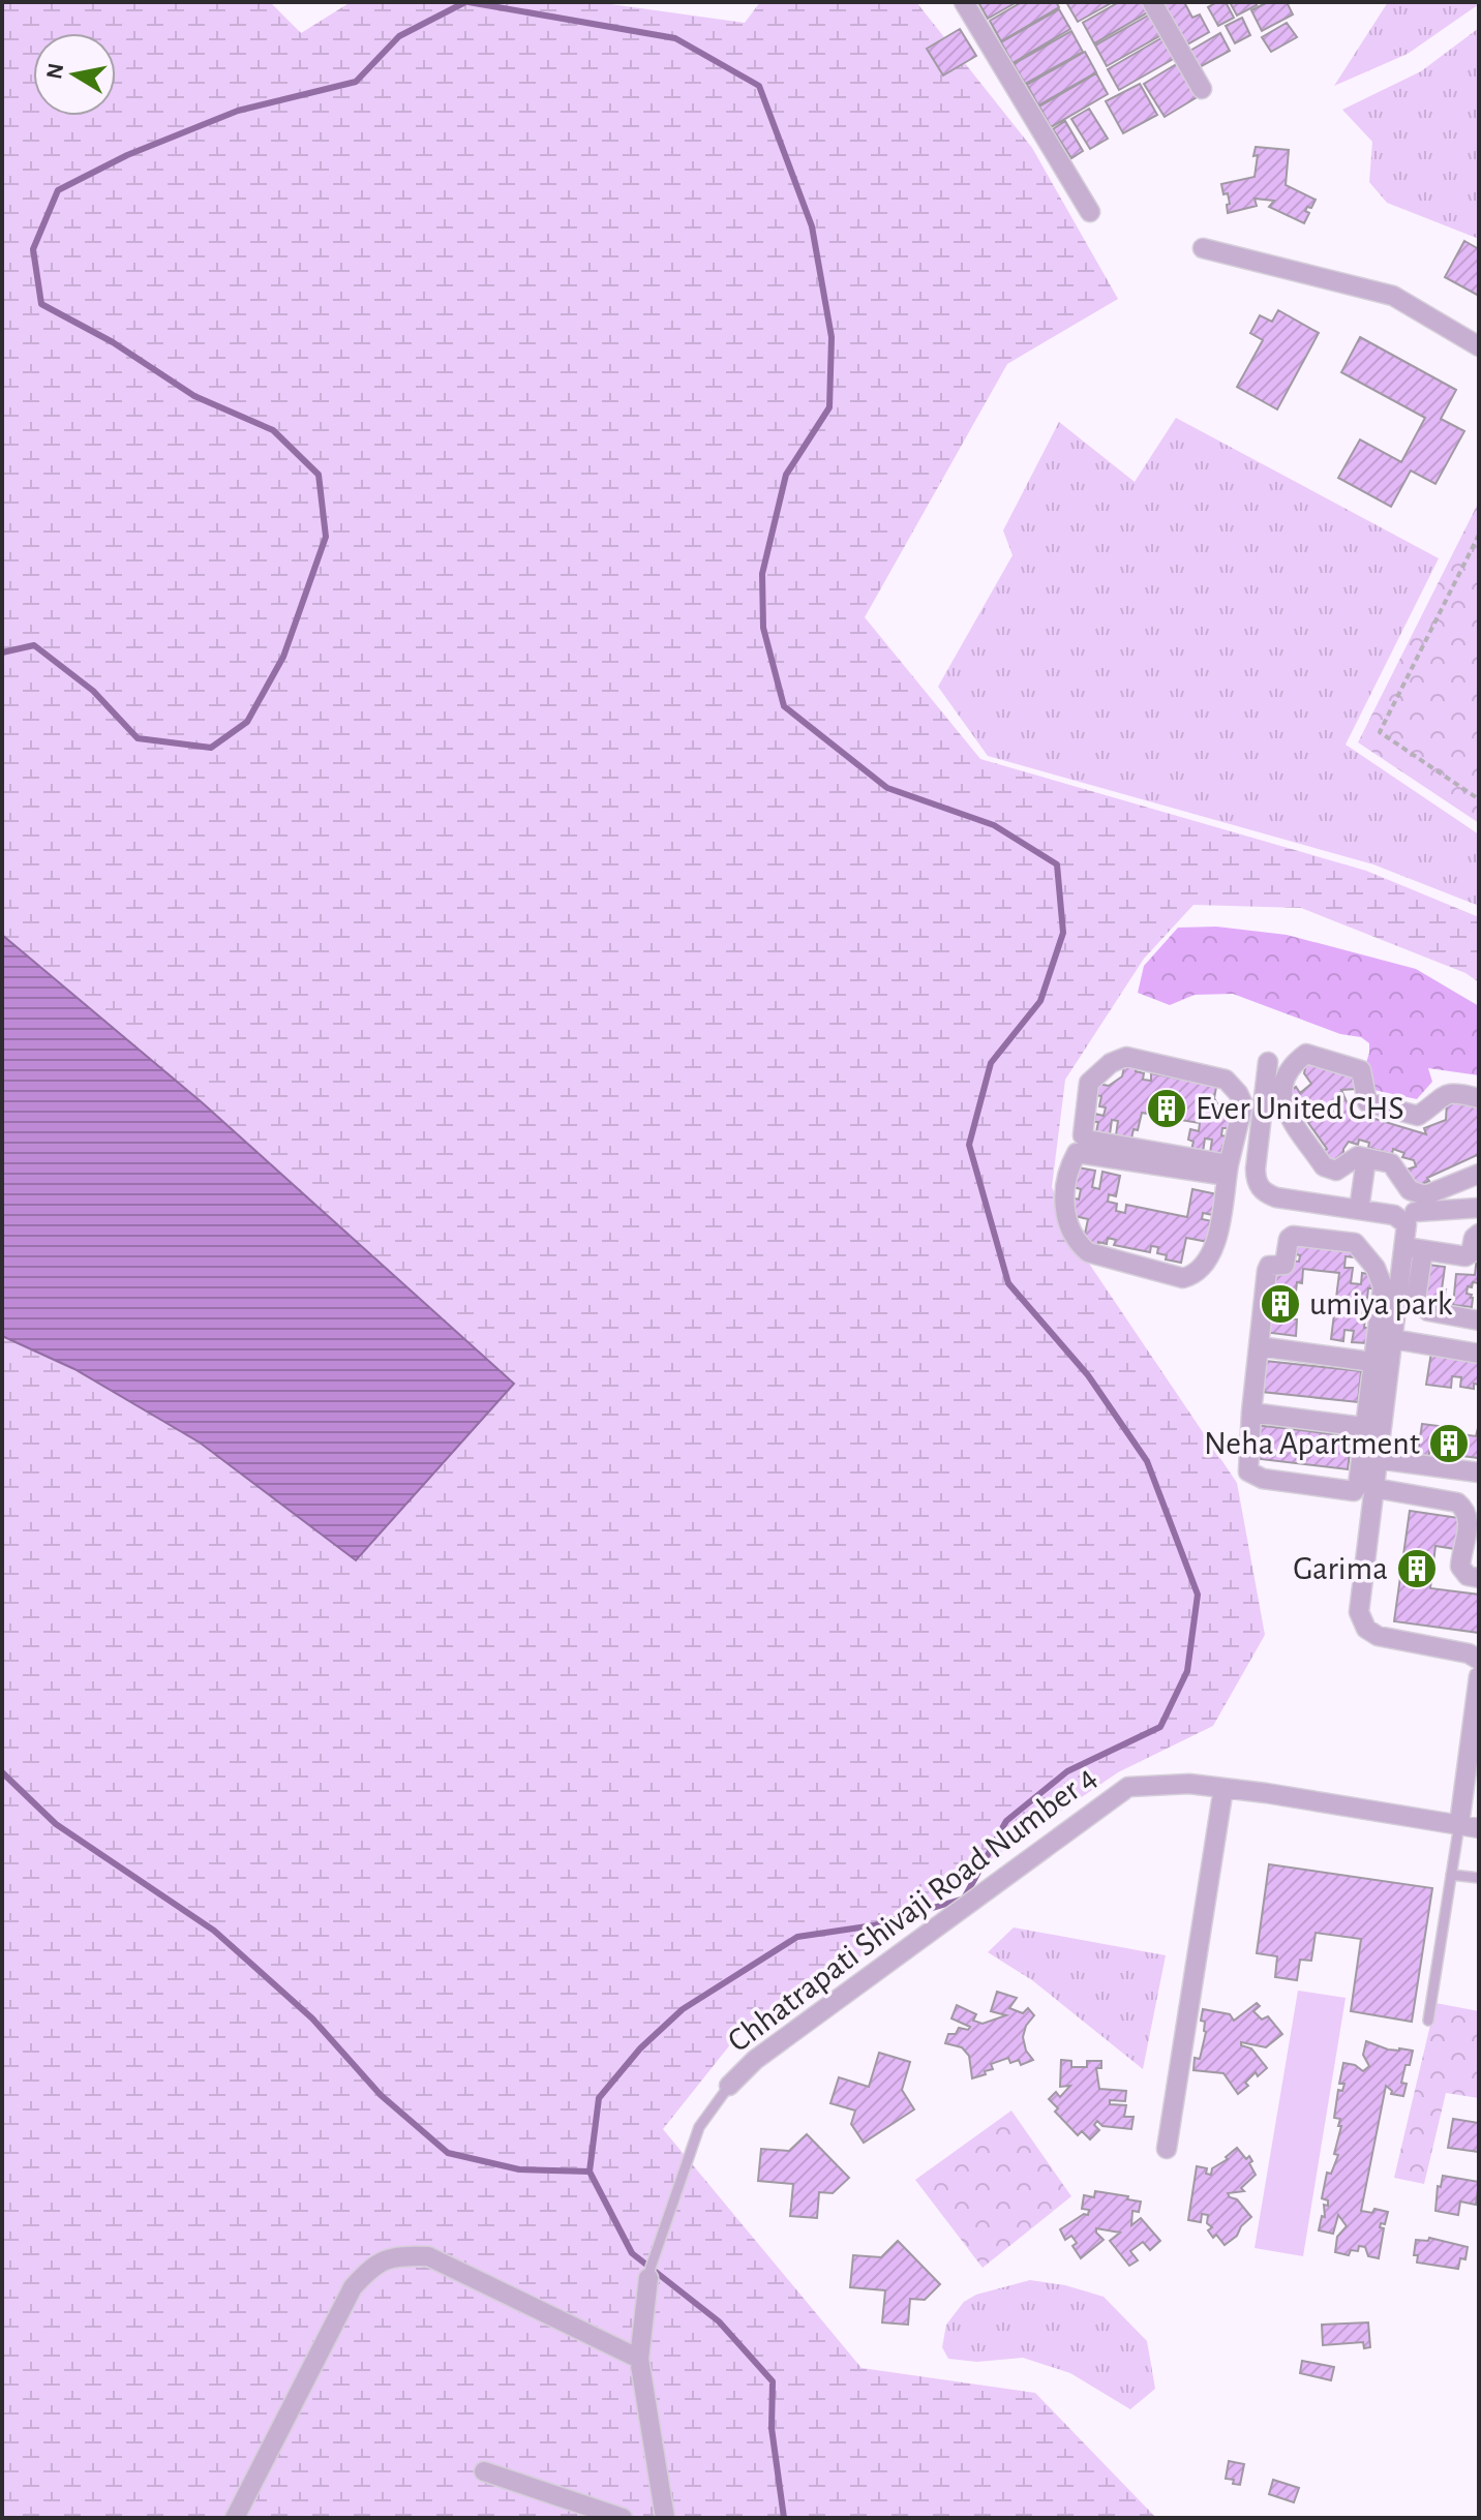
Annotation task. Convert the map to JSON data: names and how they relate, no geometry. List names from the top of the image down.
{
  "streets": {
    "street": ["Chhatrapati Shivaji Road Number 4"]
  },
  "places": {
    "building": [
      "Ever United CHS",
      "umiya park",
      "Neha Apartment",
      "Garima"
    ]
  },
  "north": "left"
}
